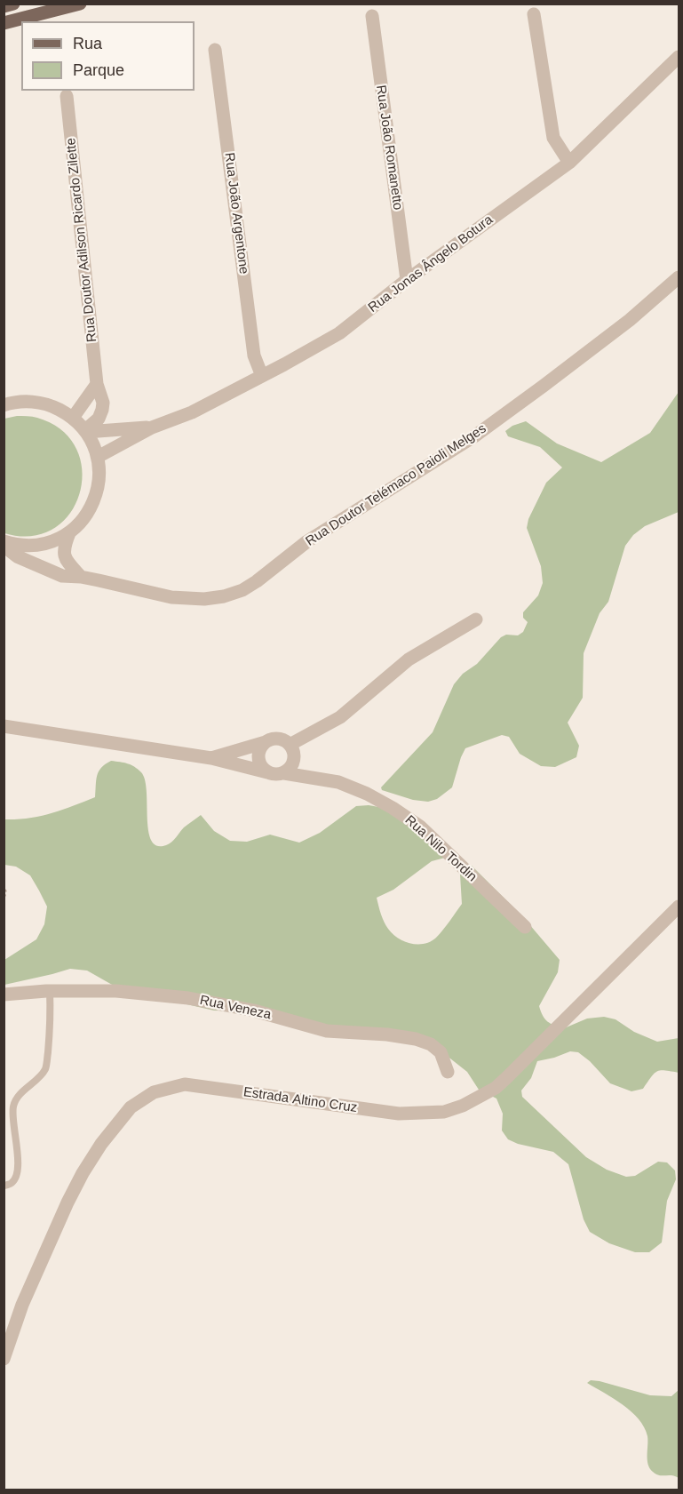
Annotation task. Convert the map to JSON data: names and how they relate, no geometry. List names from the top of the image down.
{
  "streets": {
    "street": [
      "Rua João Romanetto",
      "Rua João Argentone",
      "Rua Doutor Adilson Ricardo Zilette",
      "Rua Jonas Ângelo Botura",
      "Rua Doutor Telémaco Paioli Melges",
      "Rua Nilo Tordin",
      "Rua Veneza",
      "Estrada Altino Cruz"
    ]
  },
  "crossings": [
    ["Rua João Romanetto", "Rua Jonas Ângelo Botura"],
    ["Rua João Argentone", "Rua Jonas Ângelo Botura"],
    ["Rua Doutor Adilson Ricardo Zilette", "Rua Jonas Ângelo Botura"]
  ],
  "legend": ["Rua", "Parque"]
}
